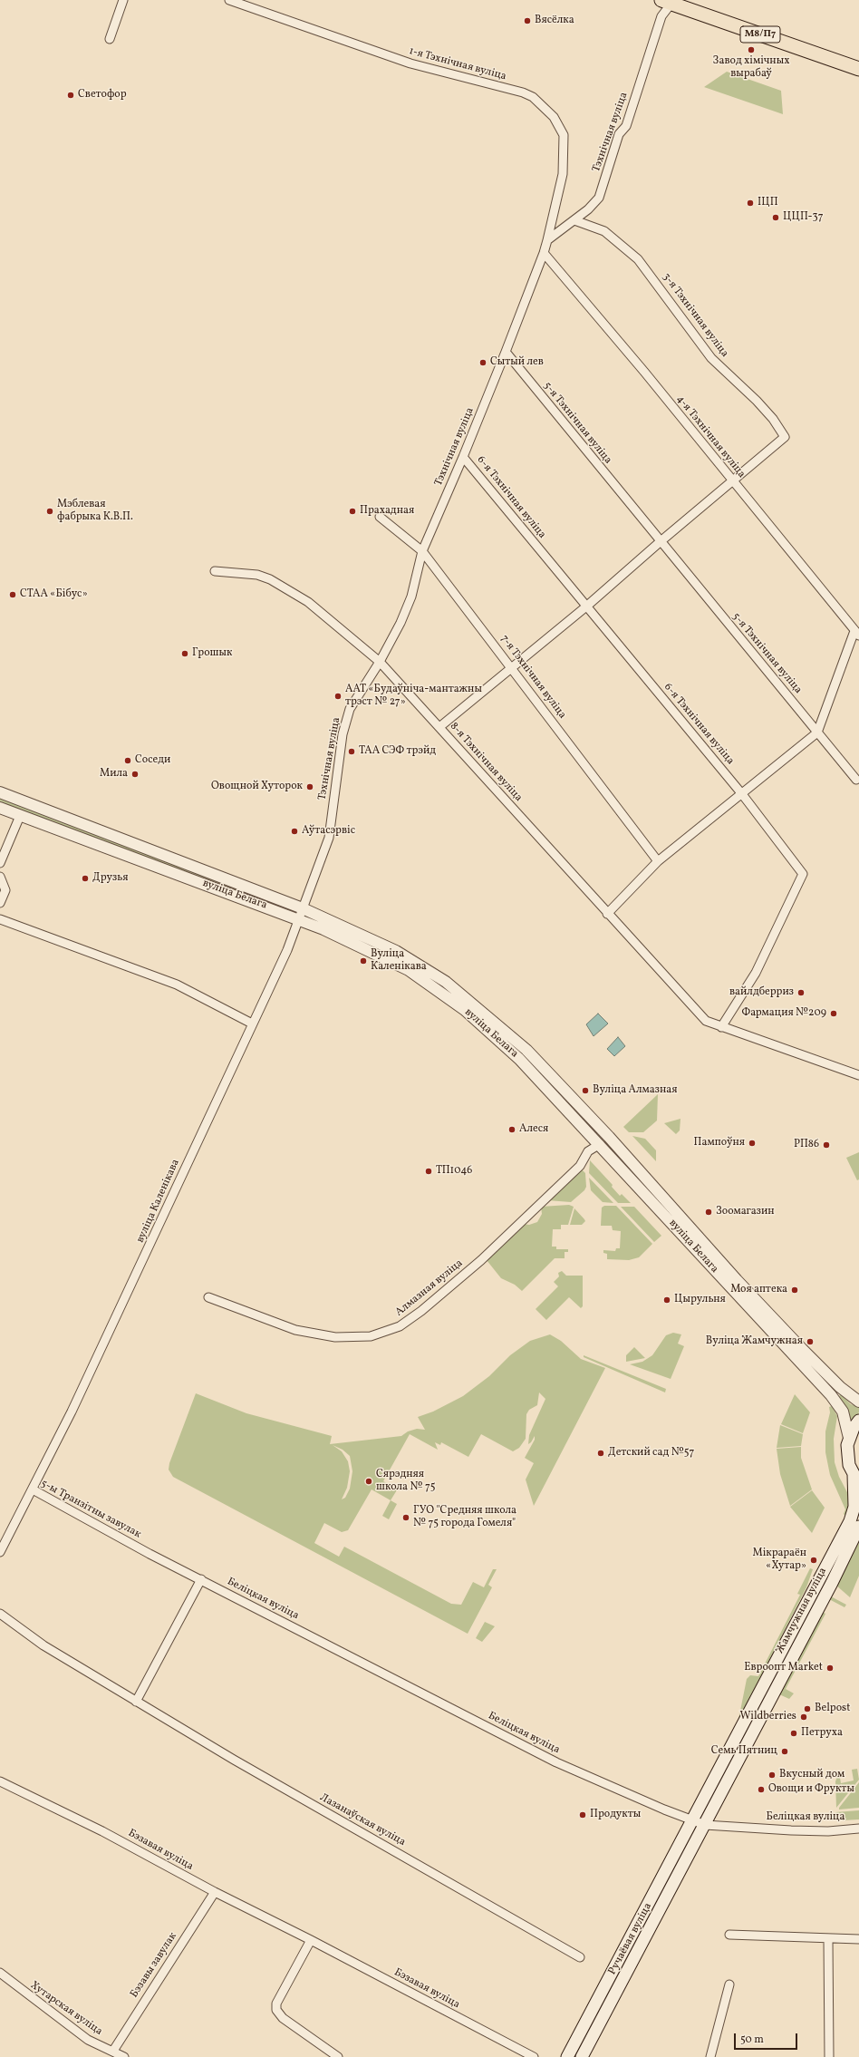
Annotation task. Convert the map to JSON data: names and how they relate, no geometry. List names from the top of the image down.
{
  "streets": {
    "main road": ["М8/П7", "Жамчужная вуліца", "Ручаёвая вуліца"],
    "street": [
      "1-я Тэхнічная вуліца",
      "Тэхнічная вуліца",
      "3-я Тэхнічная вуліца",
      "5-я Тэхнічная вуліца",
      "4-я Тэхнічная вуліца",
      "6-я Тэхнічная вуліца",
      "7-я Тэхнічная вуліца",
      "8-я Тэхнічная вуліца",
      "вуліца Белага",
      "вуліца Каленікава",
      "Алмазная вуліца",
      "5-ы Транзітны завулак",
      "Беліцкая вуліца",
      "Лазанаўская вуліца",
      "Бэзавая вуліца",
      "Бэзавы завулак",
      "Хутарская вуліца"
    ]
  },
  "crossings": [
    ["М8/П7", "Тэхнічная вуліца"],
    ["1-я Тэхнічная вуліца", "Тэхнічная вуліца"],
    ["Тэхнічная вуліца", "3-я Тэхнічная вуліца"],
    ["Тэхнічная вуліца", "5-я Тэхнічная вуліца"],
    ["Тэхнічная вуліца", "4-я Тэхнічная вуліца"],
    ["Тэхнічная вуліца", "6-я Тэхнічная вуліца"],
    ["Тэхнічная вуліца", "7-я Тэхнічная вуліца"],
    ["Тэхнічная вуліца", "8-я Тэхнічная вуліца"],
    ["Тэхнічная вуліца", "вуліца Белага"],
    ["Тэхнічная вуліца", "вуліца Каленікава"],
    ["3-я Тэхнічная вуліца", "4-я Тэхнічная вуліца"],
    ["6-я Тэхнічная вуліца", "8-я Тэхнічная вуліца"],
    ["вуліца Белага", "вуліца Каленікава"],
    ["вуліца Белага", "Алмазная вуліца"],
    ["вуліца Белага", "Жамчужная вуліца"],
    ["вуліца Каленікава", "5-ы Транзітны завулак"],
    ["5-ы Транзітны завулак", "Беліцкая вуліца"],
    ["Беліцкая вуліца", "Жамчужная вуліца"],
    ["Беліцкая вуліца", "Ручаёвая вуліца"],
    ["Жамчужная вуліца", "Ручаёвая вуліца"],
    ["Бэзавая вуліца", "Бэзавы завулак"],
    ["Бэзавы завулак", "Хутарская вуліца"]
  ],
  "places": [
    "Вясёлка",
    "Завод хімічных вырабаў",
    "Светофор",
    "ІЦП",
    "ЦЦП-37",
    "Сытый лев",
    "Мэблевая фабрыка К.В.П.",
    "Прахадная",
    "СТАА «Бібус»",
    "Грошык",
    "ААТ «Будаўніча-мантажны трэст № 27»",
    "ТАА СЭФ трэйд",
    "Соседи",
    "Мила",
    "Овощной Хуторок",
    "Аўтасэрвіс",
    "Друзья",
    "Вуліца Каленікава",
    "вайлдберриз",
    "Фармация №209",
    "Вуліца Алмазная",
    "Алеся",
    "Пампоўня",
    "РП86",
    "ТП1046",
    "Зоомагазин",
    "Моя аптека",
    "Цырульня",
    "Вуліца Жамчужная",
    "Детский сад №57",
    "Сярэдняя школа № 75",
    "ГУО \"Средняя школа № 75 города Гомеля\"",
    "Мікрараён «Хутар»",
    "Евроопт Market",
    "Belpost",
    "Wildberries",
    "Петруха",
    "Семь Пятниц",
    "Вкусный дом",
    "Овощи и Фрукты",
    "Продукты"
  ],
  "scale_bar": "50 m"
}
